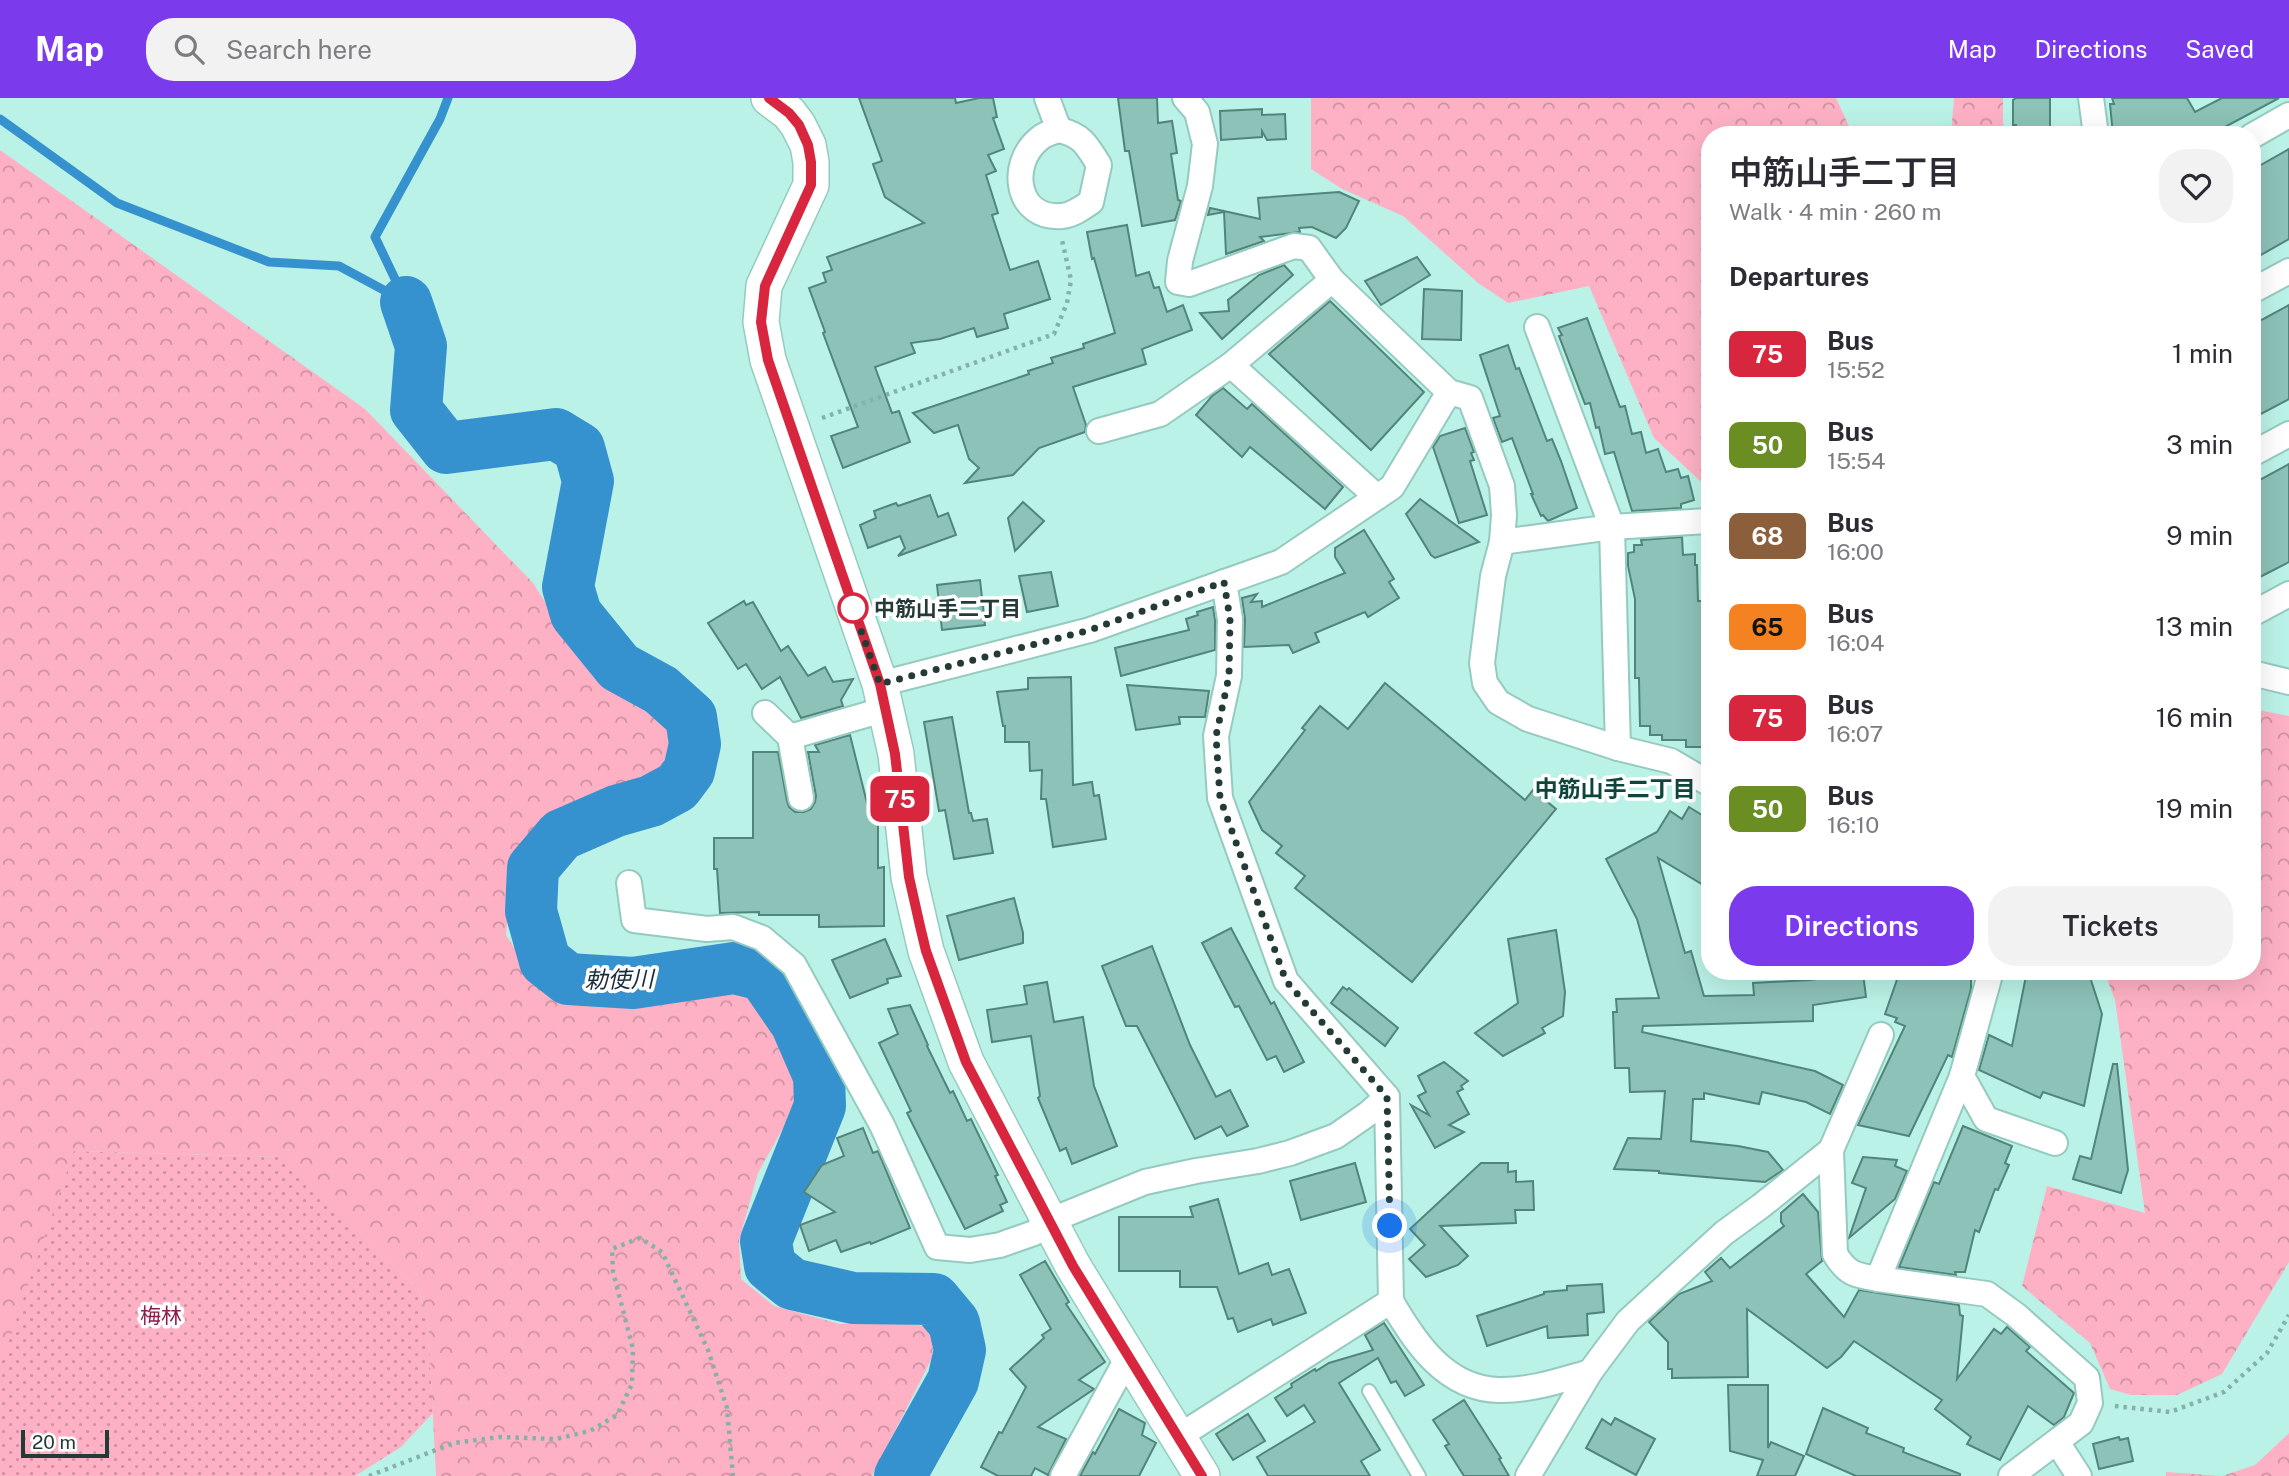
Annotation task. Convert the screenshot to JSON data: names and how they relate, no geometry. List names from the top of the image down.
{
  "districts": ["中筋山手二丁目"],
  "water": ["勅使川"],
  "parks": ["梅林"],
  "places": ["中筋山手二丁目"],
  "lines": ["bus line 75"],
  "scale_bar": "20 m",
  "page": {
    "header": "Map",
    "search": "Search here",
    "nav": ["Map", "Directions", "Saved"],
    "on_map": "75",
    "heading": [
      ["中筋山手二丁目", "Walk · 4 min · 260 m"],
      "Departures"
    ],
    "list": [
      {
        "mark": "75",
        "name": "Bus",
        "note": "15:52",
        "value": "1 min"
      },
      {
        "mark": "50",
        "name": "Bus",
        "note": "15:54",
        "value": "3 min"
      },
      {
        "mark": "68",
        "name": "Bus",
        "note": "16:00",
        "value": "9 min"
      },
      {
        "mark": "65",
        "name": "Bus",
        "note": "16:04",
        "value": "13 min"
      },
      {
        "mark": "75",
        "name": "Bus",
        "note": "16:07",
        "value": "16 min"
      },
      {
        "mark": "50",
        "name": "Bus",
        "note": "16:10",
        "value": "19 min"
      }
    ],
    "buttons": ["Directions", "Tickets"],
    "scale": "20 m"
  }
}
